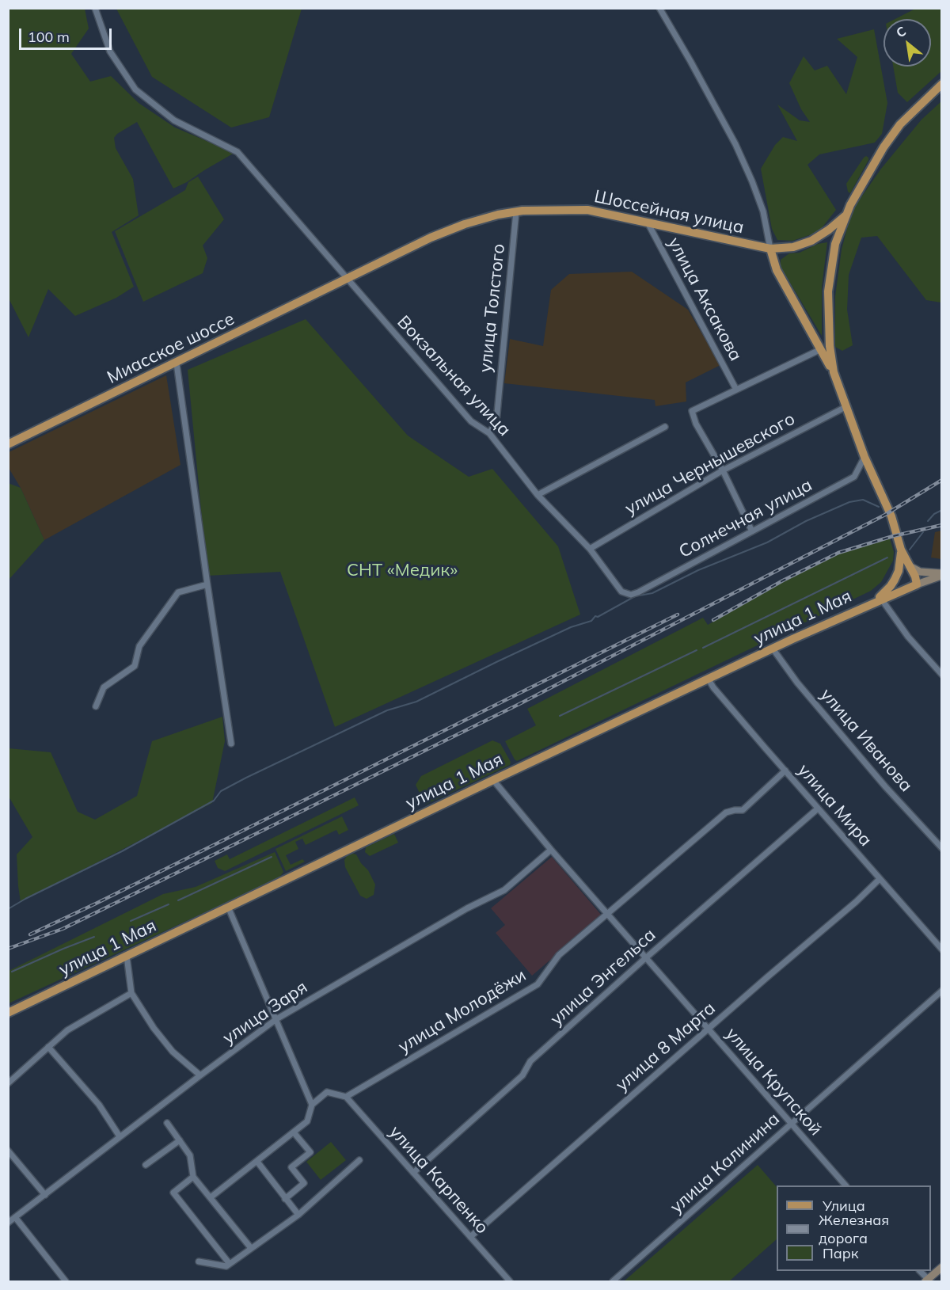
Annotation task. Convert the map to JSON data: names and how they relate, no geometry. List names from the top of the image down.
{
  "streets": {
    "main road": ["Шоссейная улица", "Миасское шоссе", "улица 1 Мая"],
    "street": [
      "улица Аксакова",
      "улица Толстого",
      "Вокзальная улица",
      "улица Чернышевского",
      "Солнечная улица",
      "улица Иванова",
      "улица Мира",
      "улица Энгельса",
      "улица Молодёжи",
      "улица Заря",
      "улица 8 Марта",
      "улица Крупской",
      "улица Калинина",
      "улица Карпенко"
    ]
  },
  "crossings": [
    ["Шоссейная улица", "улица Аксакова"],
    ["Шоссейная улица", "улица Толстого"],
    ["Шоссейная улица", "Миасское шоссе"],
    ["Шоссейная улица", "Вокзальная улица"],
    ["улица Толстого", "Вокзальная улица"],
    ["Миасское шоссе", "Вокзальная улица"],
    ["Вокзальная улица", "улица Чернышевского"],
    ["Вокзальная улица", "Солнечная улица"],
    ["улица 1 Мая", "улица Иванова"],
    ["улица 1 Мая", "улица Мира"],
    ["улица 1 Мая", "улица Крупской"],
    ["улица Мира", "улица Энгельса"],
    ["улица Мира", "улица Молодёжи"],
    ["улица Мира", "улица 8 Марта"],
    ["улица Энгельса", "улица Крупской"],
    ["улица Энгельса", "улица Карпенко"],
    ["улица Молодёжи", "улица Крупской"],
    ["улица Молодёжи", "улица Карпенко"],
    ["улица Заря", "улица Крупской"],
    ["улица 8 Марта", "улица Крупской"],
    ["улица 8 Марта", "улица Карпенко"],
    ["улица Крупской", "улица Калинина"]
  ],
  "parks": ["СНТ «Медик»"],
  "legend": ["Улица", "Железная дорога", "Парк"],
  "scale_bar": "100 m",
  "north": "top left"
}
